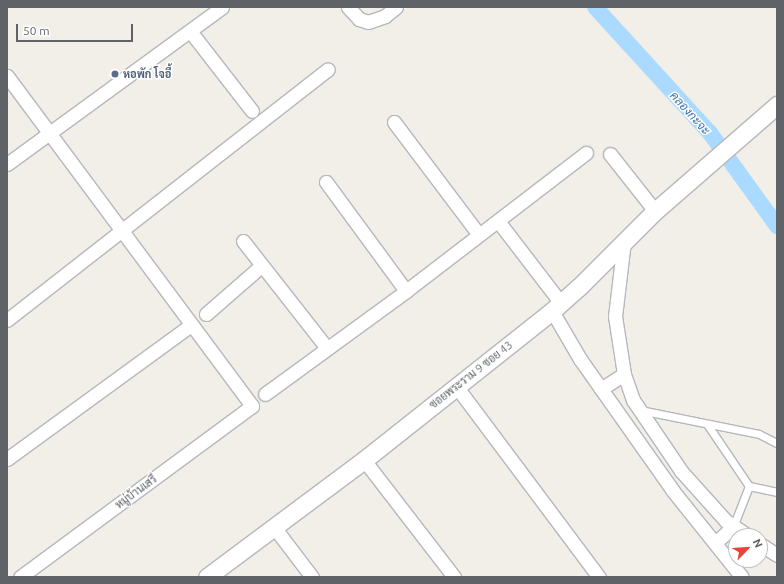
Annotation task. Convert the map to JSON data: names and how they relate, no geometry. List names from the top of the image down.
{
  "streets": {
    "street": ["ซอยพระราม 9 ซอย 43", "หมู่บ้านเสรี"]
  },
  "water": ["คลองกะจะ"],
  "places": ["หอพัก โจอี้"],
  "scale_bar": "50 m",
  "north": "top right"
}
